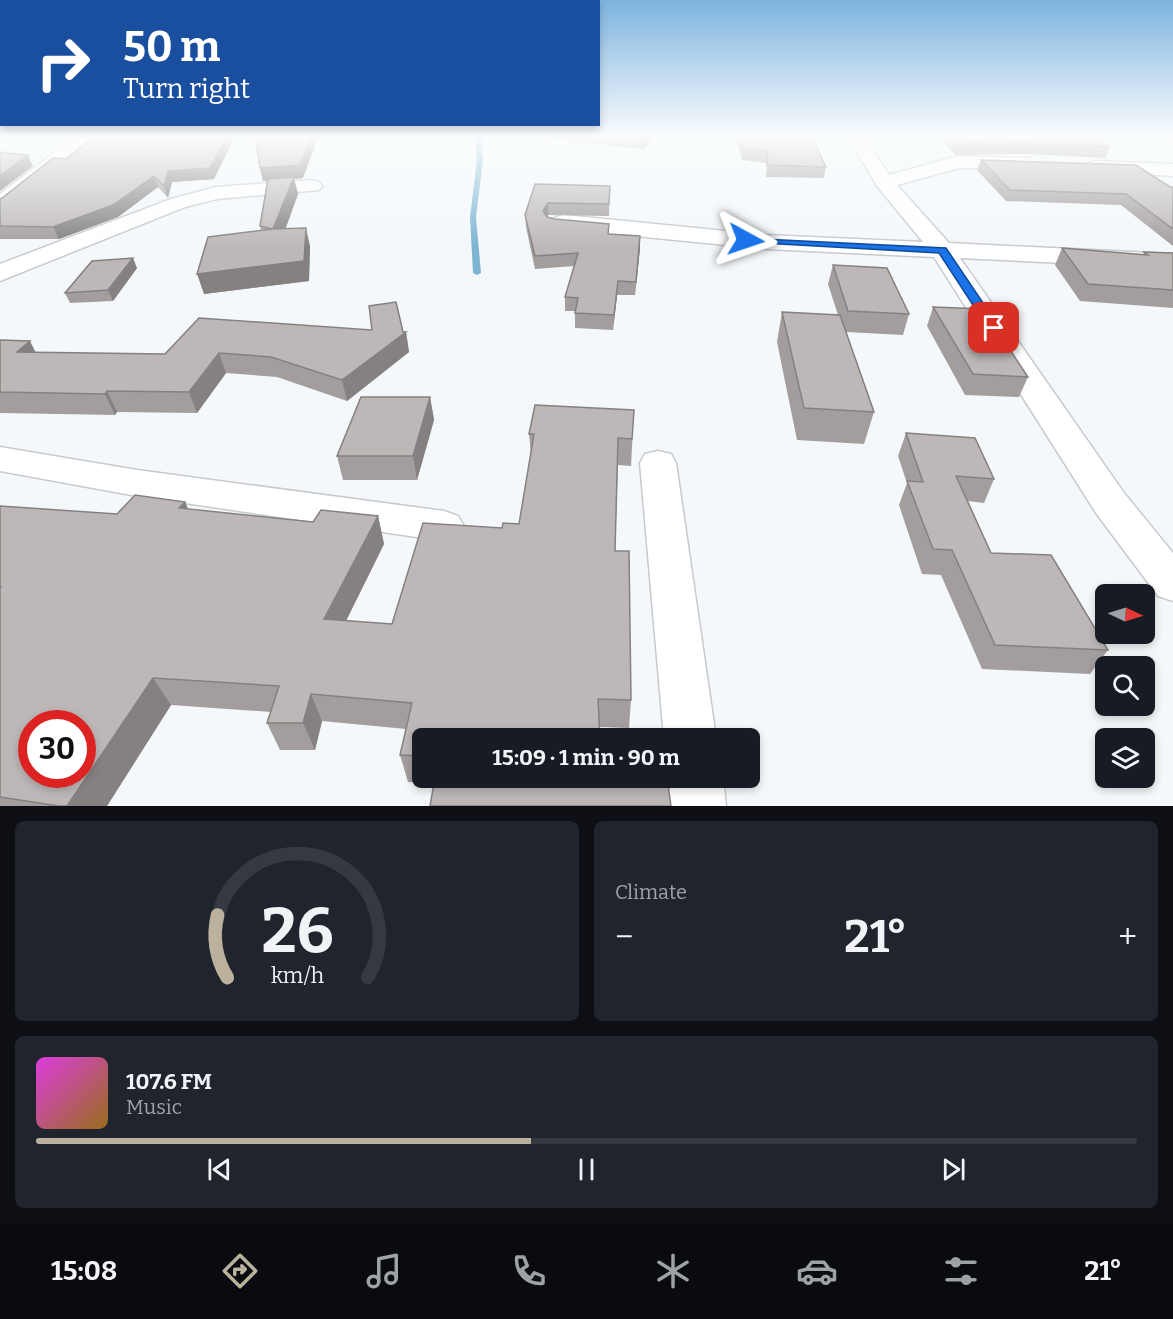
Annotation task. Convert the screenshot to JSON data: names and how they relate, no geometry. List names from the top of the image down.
{
  "north": "right",
  "page": {
    "turn": ["50 m", "Turn right"],
    "limit": "30",
    "trip": "15:09 · 1 min · 90 m",
    "tile": "Climate",
    "heat": ["−", "21°", "+"],
    "song": ["107.6 FM", "Music"],
    "tabs": ["15:08", "21°"],
    "gauge": ["26", "km/h"]
  }
}
